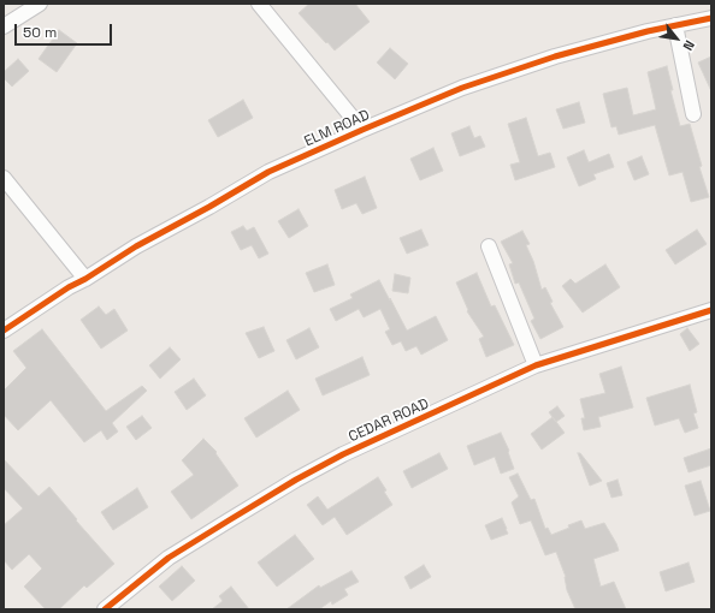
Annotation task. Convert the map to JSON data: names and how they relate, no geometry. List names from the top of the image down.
{
  "streets": {
    "street": ["ELM ROAD", "CEDAR ROAD"]
  },
  "scale_bar": "50 m",
  "north": "bottom right"
}
